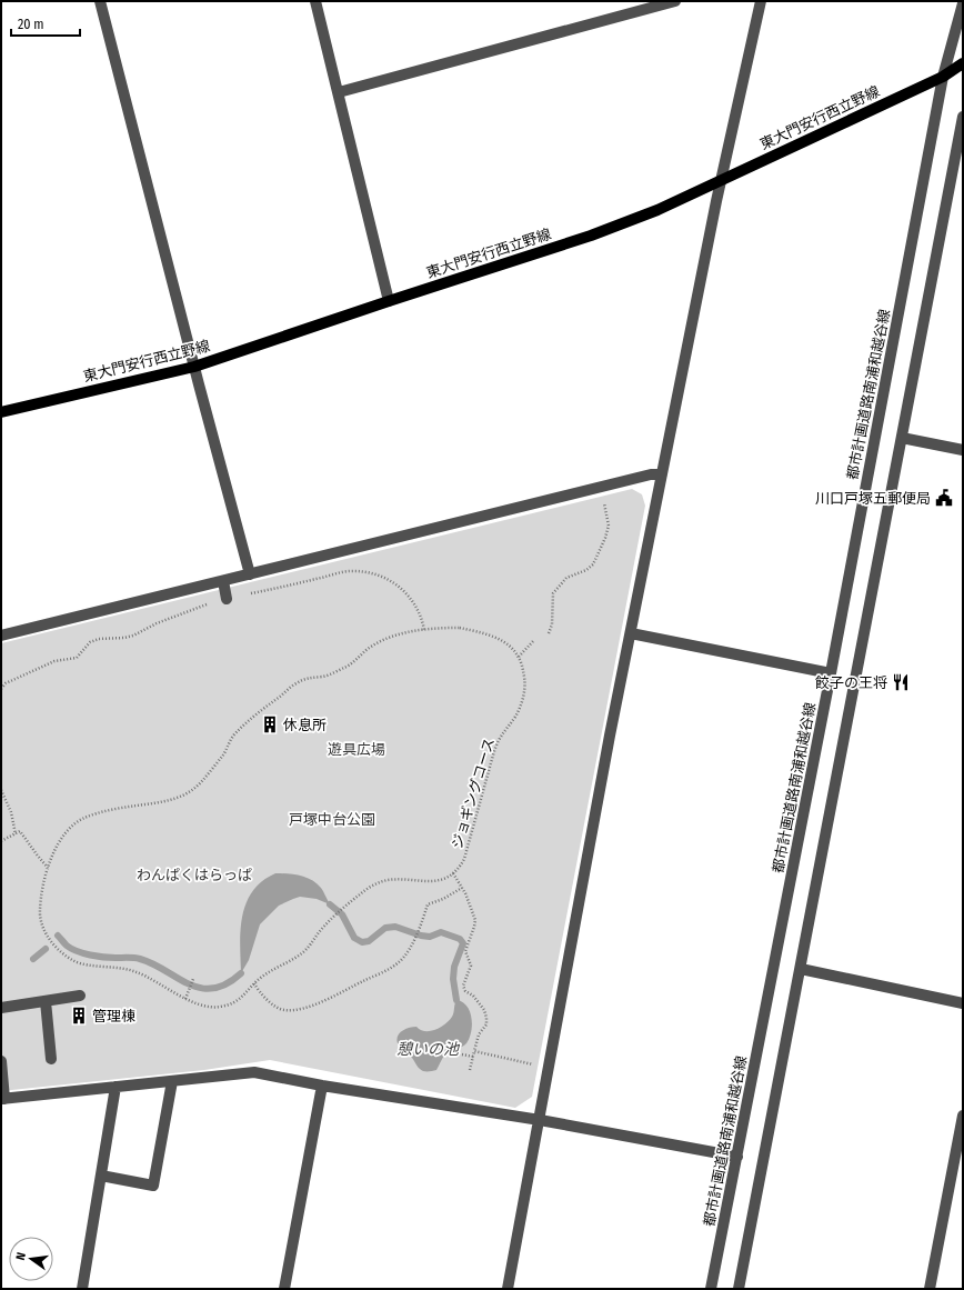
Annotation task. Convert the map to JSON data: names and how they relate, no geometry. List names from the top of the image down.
{
  "streets": {
    "main road": ["東大門安行西立野線"],
    "street": ["都市計画道路南浦和越谷線"],
    "path": ["ジョギングコース"]
  },
  "crossings": [
    ["東大門安行西立野線", "都市計画道路南浦和越谷線"]
  ],
  "water": ["憩いの池"],
  "parks": ["遊具広場", "戸塚中台公園", "わんぱくはらっぱ"],
  "places": {
    "public building": ["川口戸塚五郵便局"],
    "restaurant": ["餃子の王将"],
    "building": ["休息所", "管理棟"]
  },
  "scale_bar": "20 m",
  "north": "left"
}
